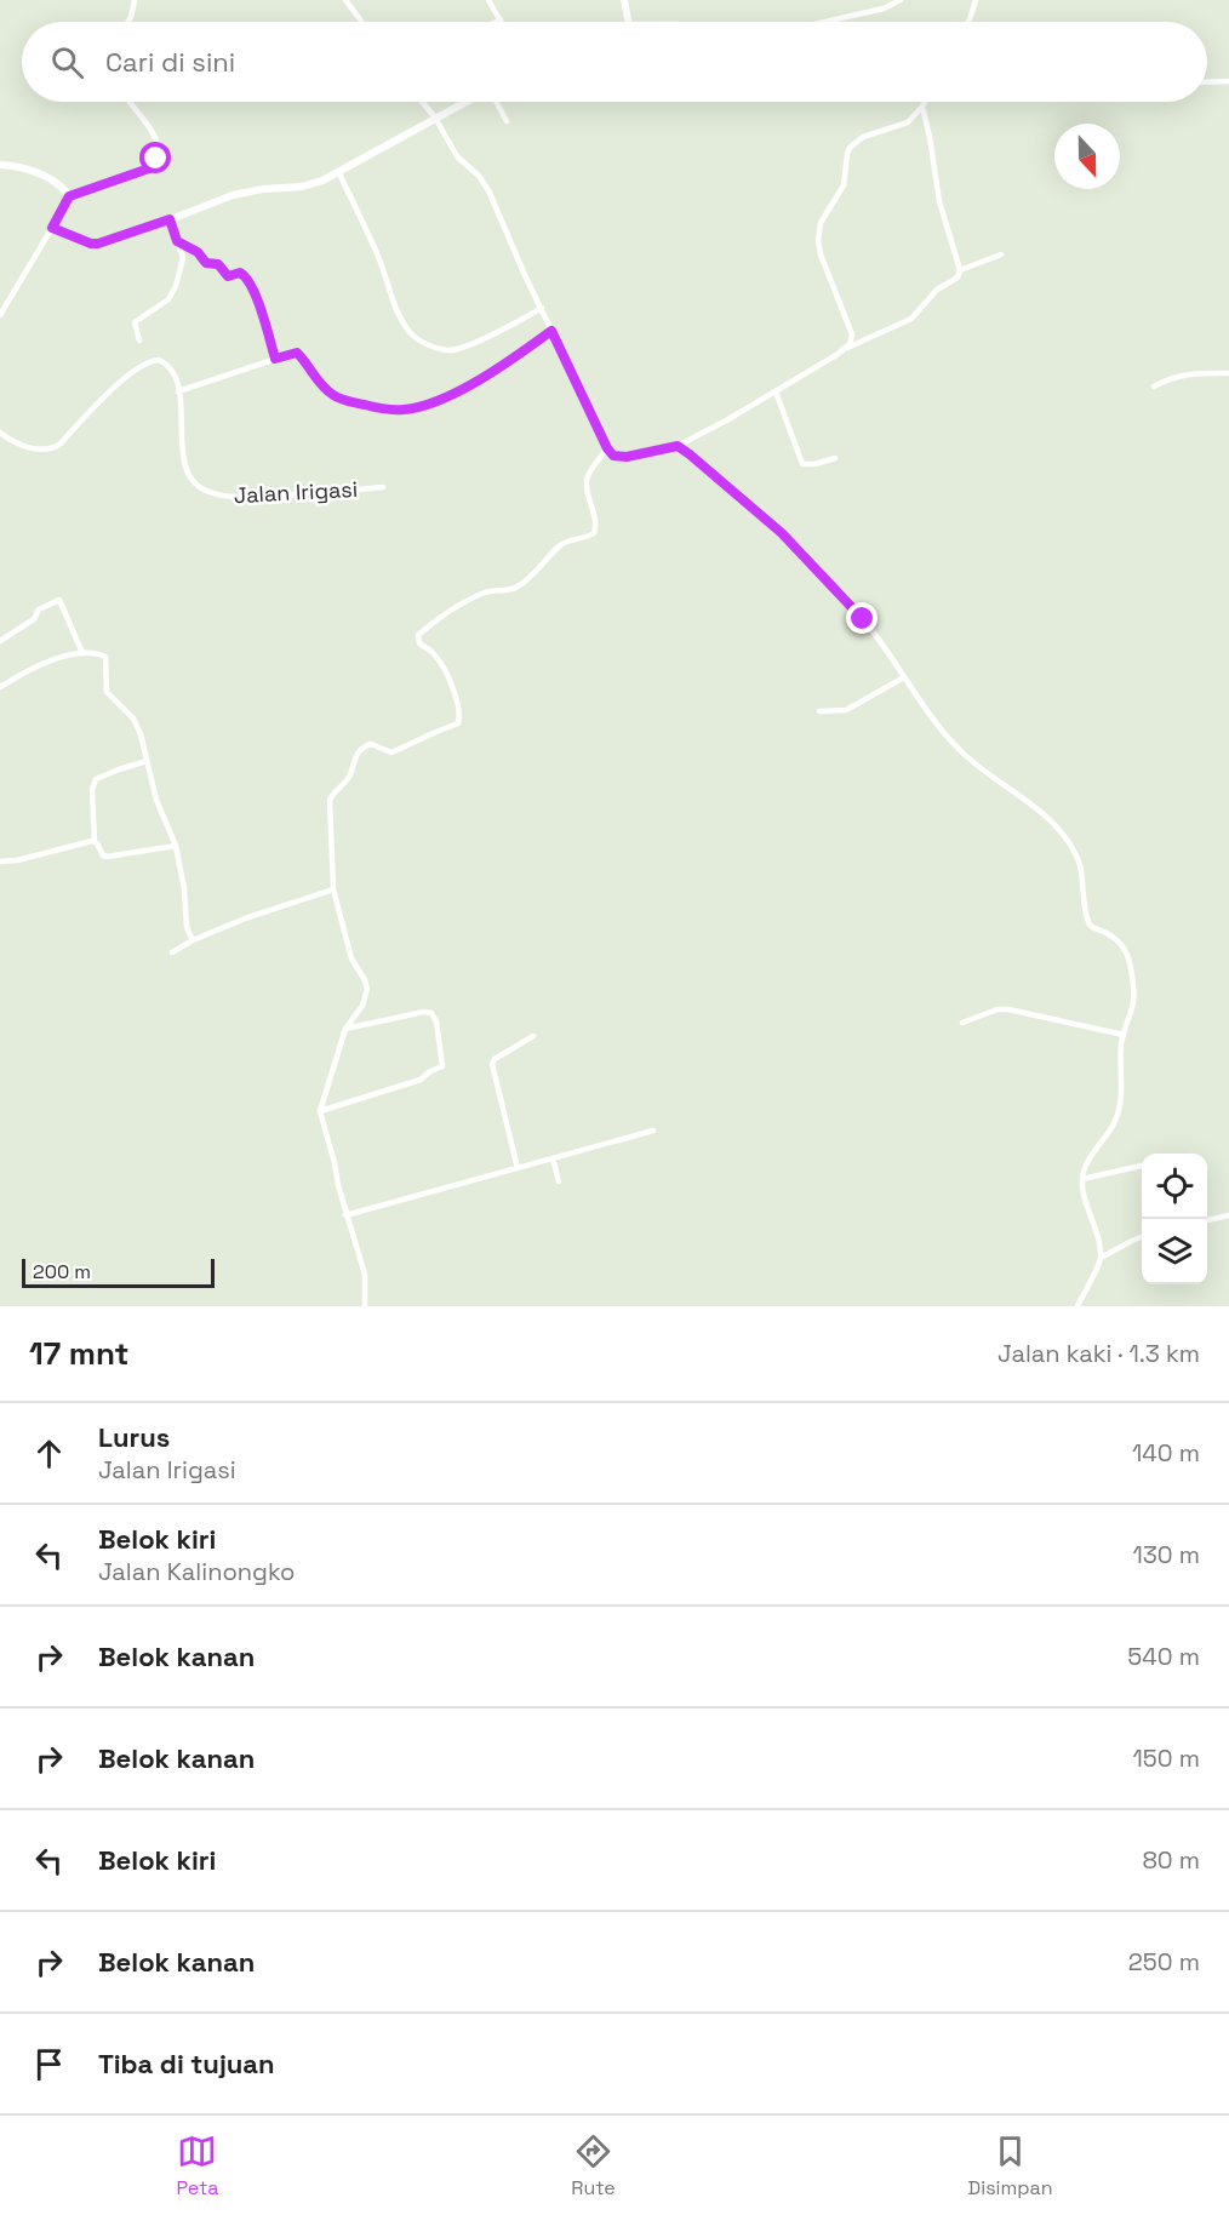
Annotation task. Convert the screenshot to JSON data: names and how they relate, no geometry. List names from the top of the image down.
{
  "streets": {
    "street": ["Jalan Irigasi"]
  },
  "scale_bar": "200 m",
  "north": "bottom",
  "page": {
    "search": "Cari di sini",
    "scale": "200 m",
    "heading": ["17 mnt", "Jalan kaki · 1.3 km"],
    "list": [
      ["Lurus", "Jalan Irigasi", "140 m"],
      ["Belok kiri", "Jalan Kalinongko", "130 m"],
      ["Belok kanan", "540 m"],
      ["Belok kanan", "150 m"],
      ["Belok kiri", "80 m"],
      ["Belok kanan", "250 m"],
      "Tiba di tujuan"
    ],
    "nav": ["Peta", "Rute", "Disimpan"]
  }
}
